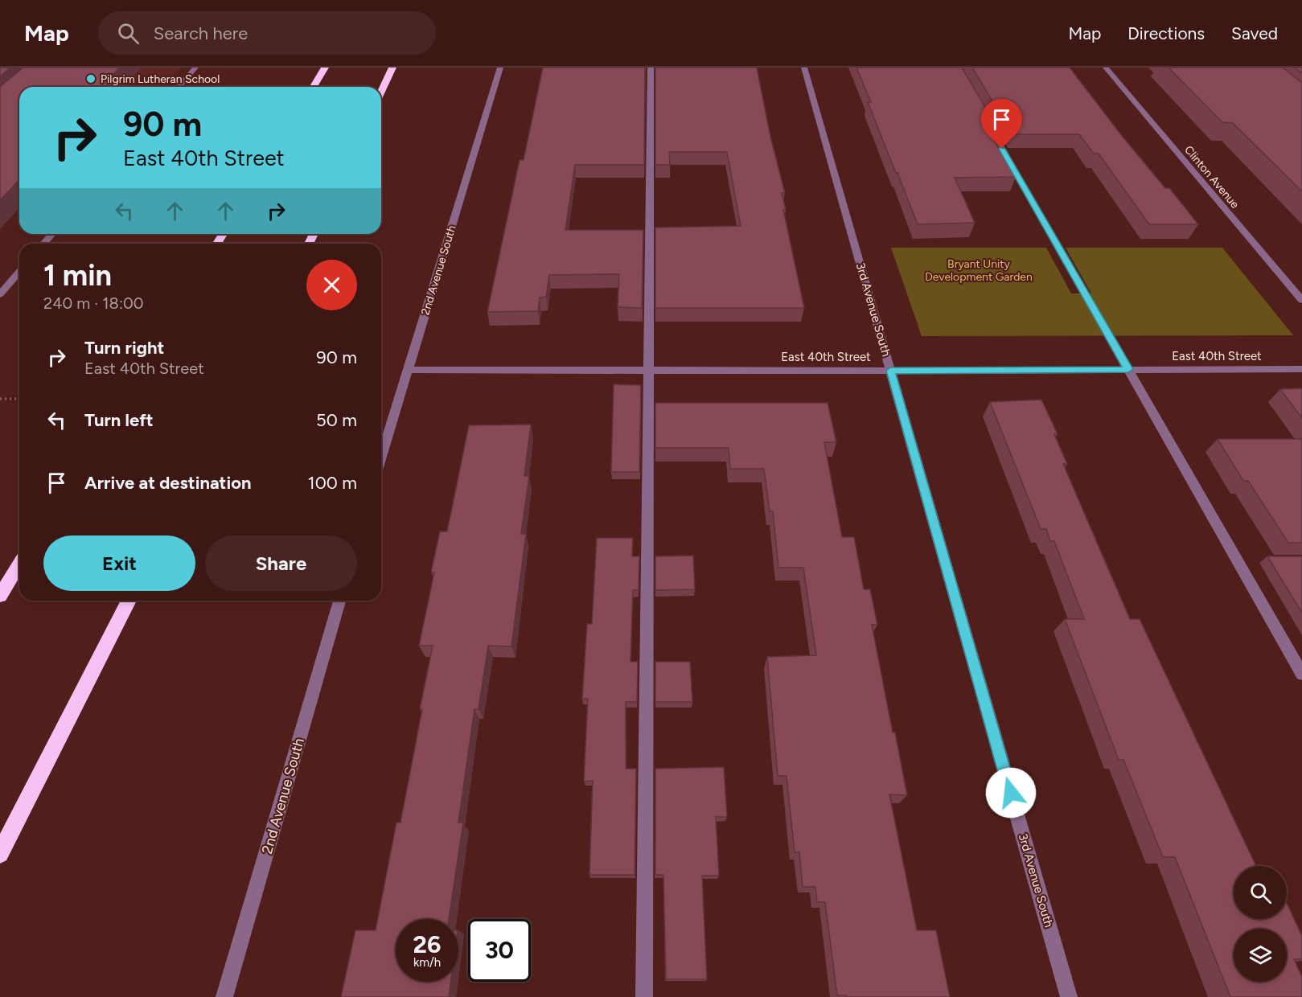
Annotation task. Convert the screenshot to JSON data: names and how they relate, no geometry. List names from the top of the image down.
{
  "streets": {
    "street": [
      "Clinton Avenue",
      "2nd Avenue South",
      "3rd Avenue South",
      "East 40th Street"
    ]
  },
  "crossings": [
    ["2nd Avenue South", "East 40th Street"],
    ["3rd Avenue South", "East 40th Street"]
  ],
  "parks": ["Bryant Unity Development Garden"],
  "places": ["Pilgrim Lutheran School"],
  "page": {
    "header": "Map",
    "search": "Search here",
    "nav": ["Map", "Directions", "Saved"],
    "turn": ["90 m", "East 40th Street"],
    "heading": ["1 min", "240 m · 18:00"],
    "list": [
      {
        "name": "Turn right",
        "note": "East 40th Street",
        "value": "90 m"
      },
      {
        "name": "Turn left",
        "value": "50 m"
      },
      {
        "name": "Arrive at destination",
        "value": "100 m"
      }
    ],
    "buttons": ["Exit", "Share"],
    "speed": "26 km/h",
    "limit": "30"
  }
}
